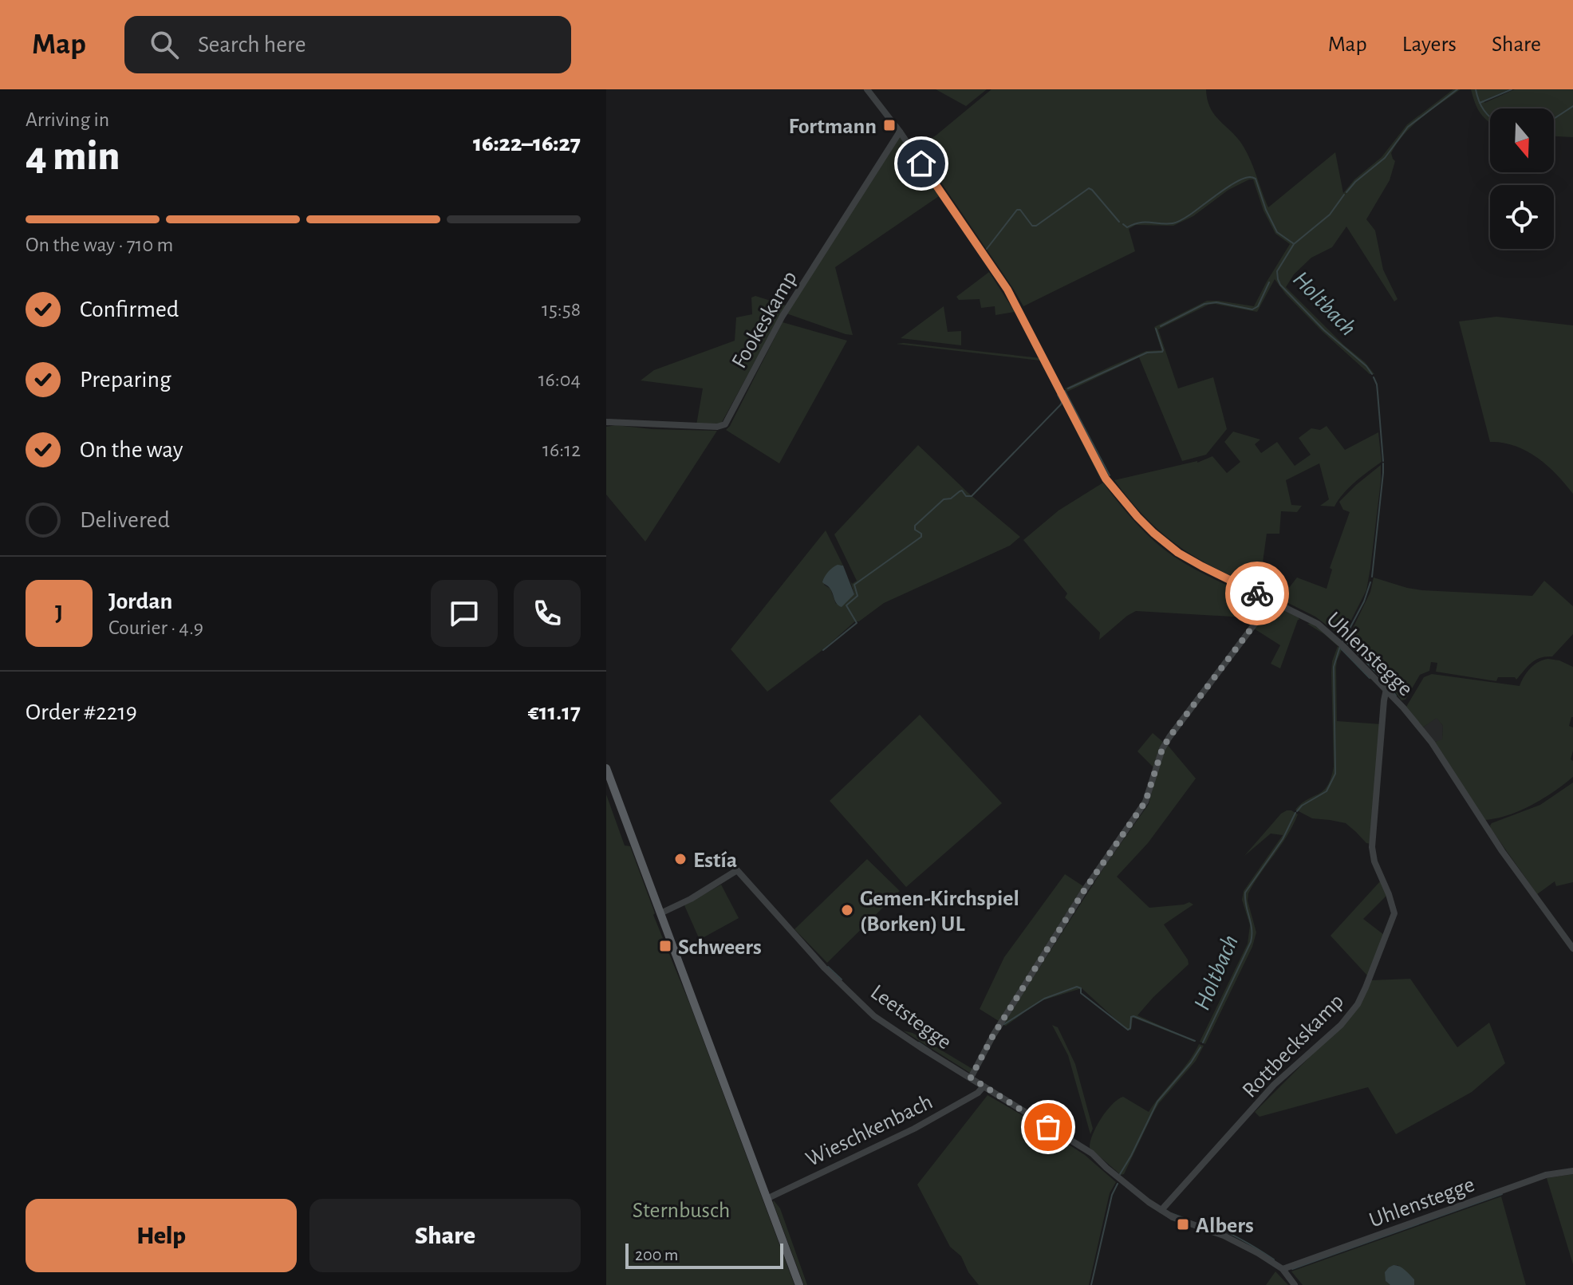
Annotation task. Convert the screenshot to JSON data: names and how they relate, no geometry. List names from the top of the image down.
{
  "streets": {
    "street": [
      "Fookeskamp",
      "Uhlenstegge",
      "Leetstegge",
      "Rottbeckskamp",
      "Wieschkenbach"
    ]
  },
  "crossings": [
    ["Fookeskamp", "Uhlenstegge"],
    ["Uhlenstegge", "Leetstegge"],
    ["Uhlenstegge", "Rottbeckskamp"],
    ["Leetstegge", "Rottbeckskamp"],
    ["Leetstegge", "Wieschkenbach"]
  ],
  "water": ["Holtbach"],
  "parks": ["Sternbusch"],
  "places": {
    "transit": ["Fortmann", "Schweers", "Albers"],
    "other": ["Estía", "Gemen-Kirchspiel (Borken) UL"]
  },
  "scale_bar": "200 m",
  "north": "bottom",
  "page": {
    "header": "Map",
    "search": "Search here",
    "nav": ["Map", "Layers", "Share"],
    "heading": ["4 min", "Arriving in", "16:22–16:27"],
    "panel": [
      "Jordan",
      "Courier · 4.9",
      "Order #2219",
      "€11.17"
    ],
    "bar": "On the way · 710 m",
    "list": [
      ["Confirmed", "15:58"],
      ["Preparing", "16:04"],
      ["On the way", "16:12"],
      "Delivered"
    ],
    "round": "J",
    "buttons": ["Help", "Share"],
    "scale": "200 m"
  }
}
